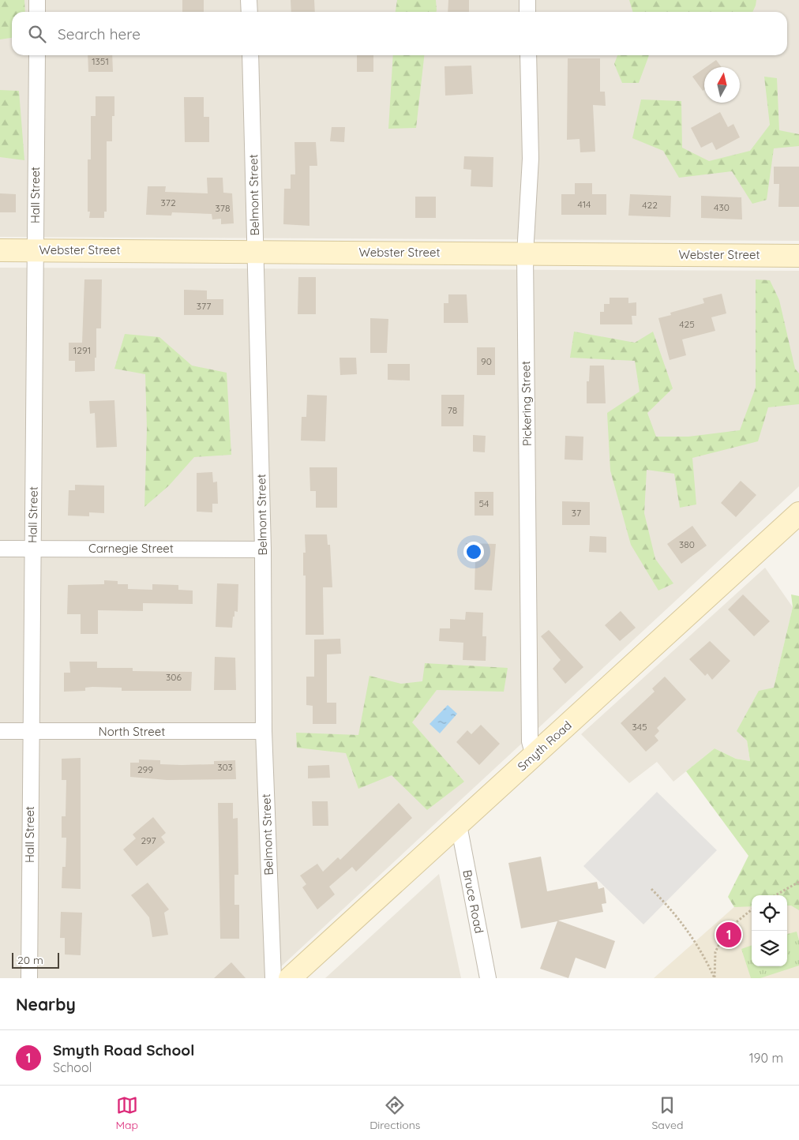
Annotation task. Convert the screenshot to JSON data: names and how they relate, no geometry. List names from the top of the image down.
{
  "streets": {
    "street": [
      "Hall Street",
      "Belmont Street",
      "Webster Street",
      "Pickering Street",
      "Carnegie Street",
      "North Street",
      "Smyth Road",
      "Bruce Road"
    ]
  },
  "crossings": [
    ["Hall Street", "Webster Street"],
    ["Hall Street", "Carnegie Street"],
    ["Hall Street", "North Street"],
    ["Belmont Street", "Webster Street"],
    ["Belmont Street", "Carnegie Street"],
    ["Belmont Street", "North Street"],
    ["Webster Street", "Pickering Street"],
    ["Pickering Street", "Smyth Road"],
    ["Smyth Road", "Bruce Road"]
  ],
  "house_numbers": [
    "1351",
    "372",
    "414",
    "422",
    "430",
    "378",
    "377",
    "425",
    "1291",
    "90",
    "78",
    "54",
    "37",
    "380",
    "306",
    "345",
    "303",
    "299",
    "297"
  ],
  "scale_bar": "20 m",
  "north": "top",
  "page": {
    "search": "Search here",
    "pins": "1",
    "scale": "20 m",
    "heading": "Nearby",
    "list": [
      {
        "mark": "1",
        "name": "Smyth Road School",
        "note": "School",
        "value": "190 m"
      }
    ],
    "nav": ["Map", "Directions", "Saved"]
  }
}
